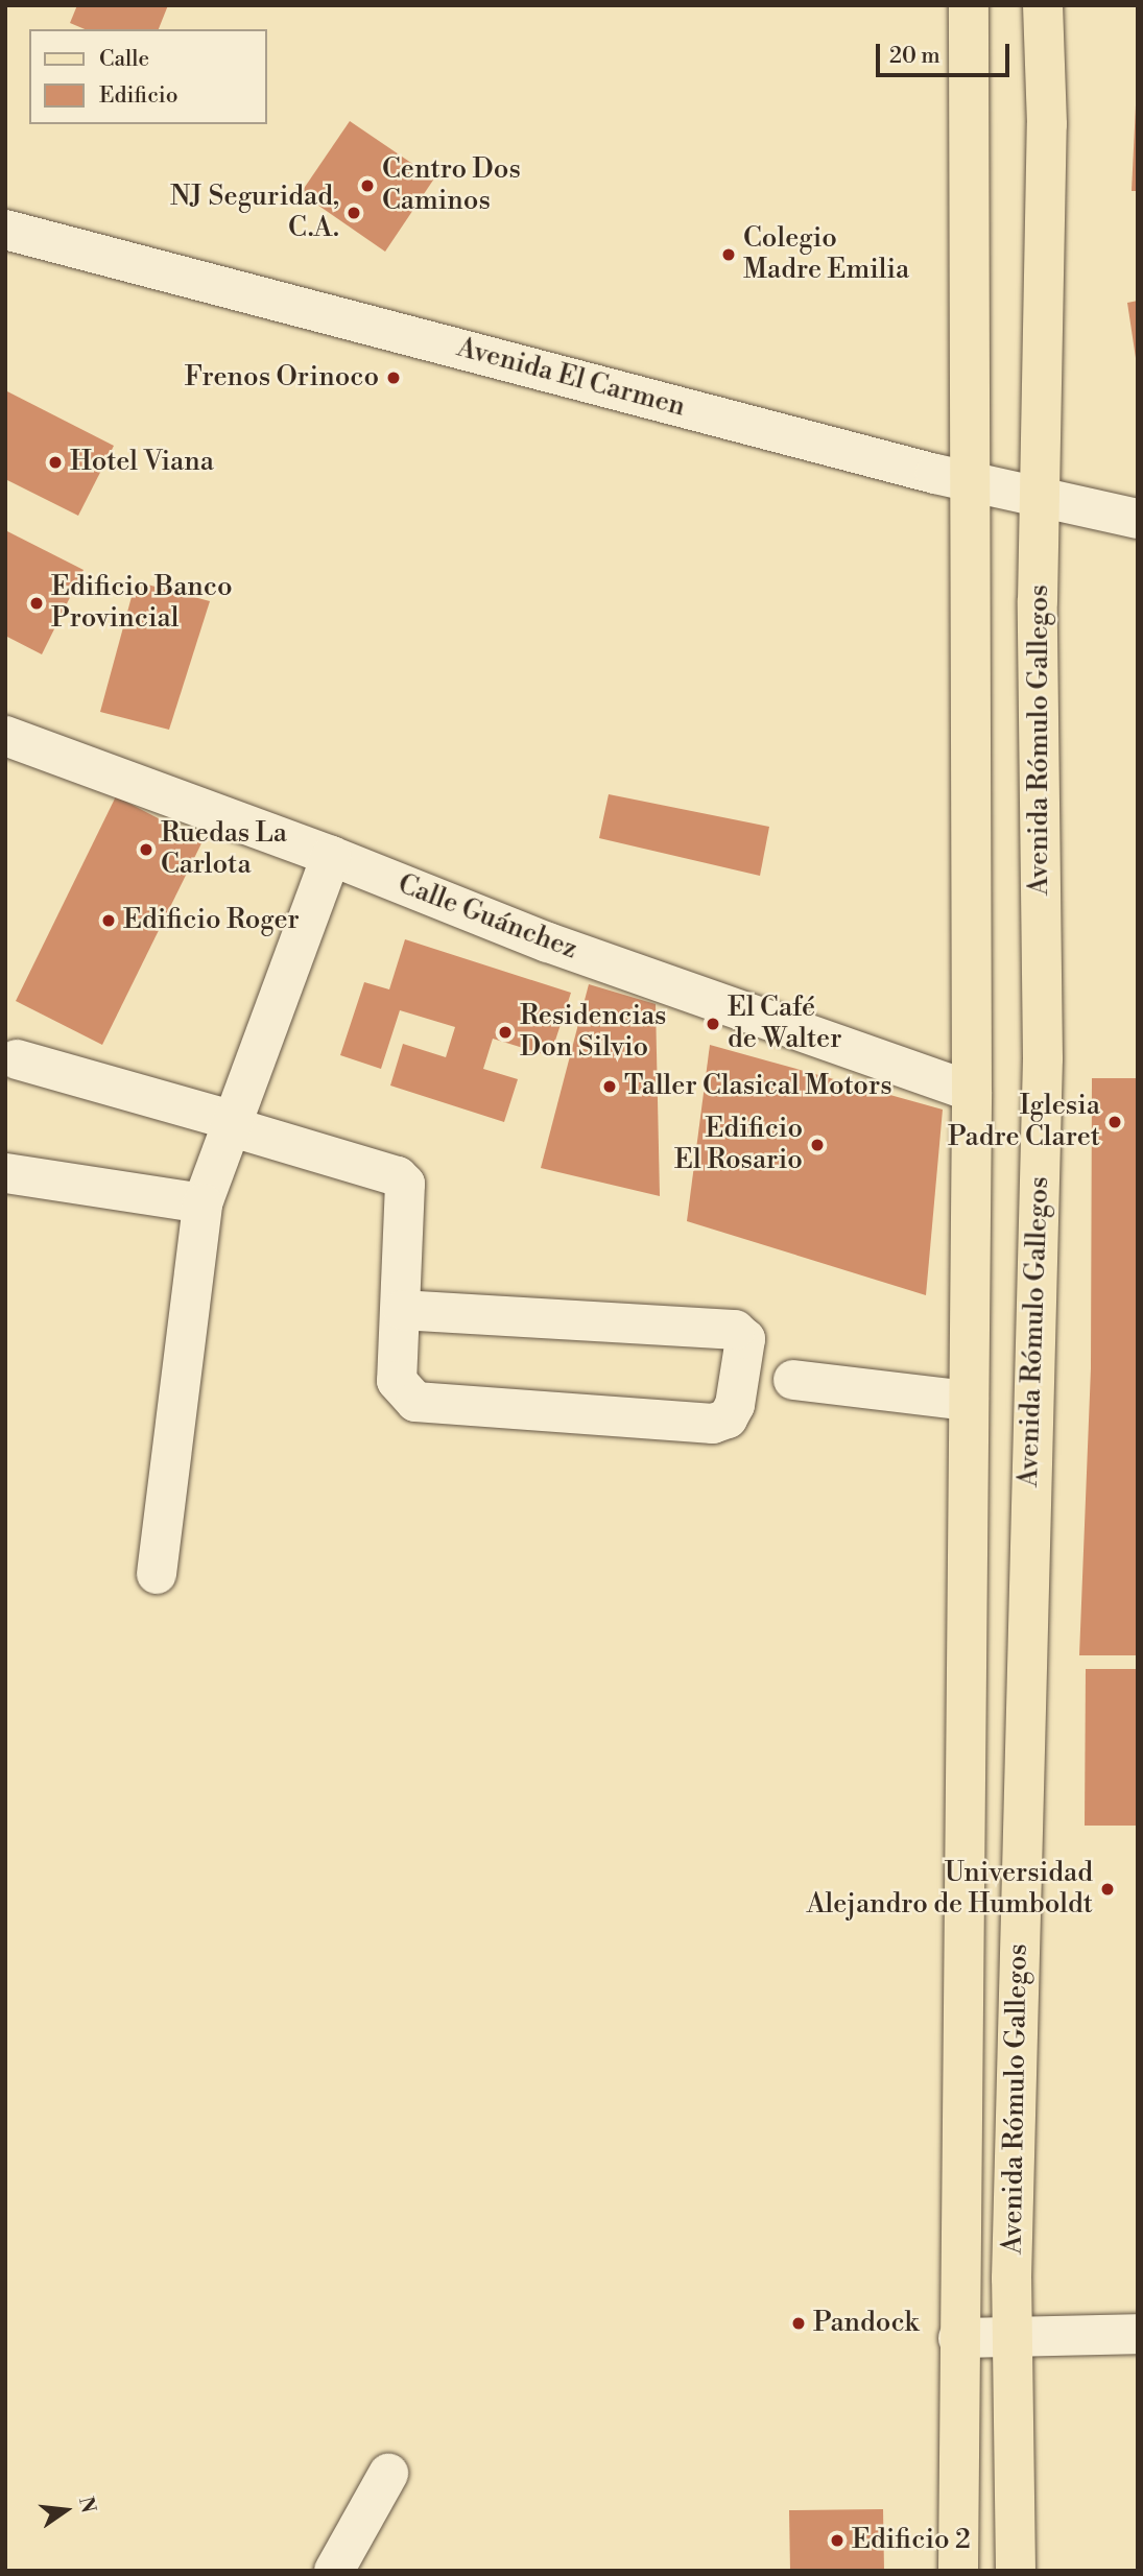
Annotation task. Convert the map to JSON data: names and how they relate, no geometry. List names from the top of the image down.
{
  "streets": {
    "main road": ["Avenida Rómulo Gallegos"],
    "street": ["Avenida El Carmen", "Calle Guánchez"]
  },
  "crossings": [
    ["Avenida El Carmen", "Avenida Rómulo Gallegos"],
    ["Avenida Rómulo Gallegos", "Calle Guánchez"]
  ],
  "places": [
    "Centro Dos Caminos",
    "NJ Seguridad, C.A.",
    "Colegio Madre Emilia",
    "Frenos Orinoco",
    "Hotel Viana",
    "Edificio Banco Provincial",
    "Ruedas La Carlota",
    "Edificio Roger",
    "El Café de Walter",
    "Residencias Don Silvio",
    "Taller Clasical Motors",
    "Iglesia Padre Claret",
    "Edificio El Rosario",
    "Universidad Alejandro de Humboldt",
    "Pandock",
    "Edificio 2"
  ],
  "legend": ["Calle", "Edificio"],
  "scale_bar": "20 m",
  "north": "right"
}
